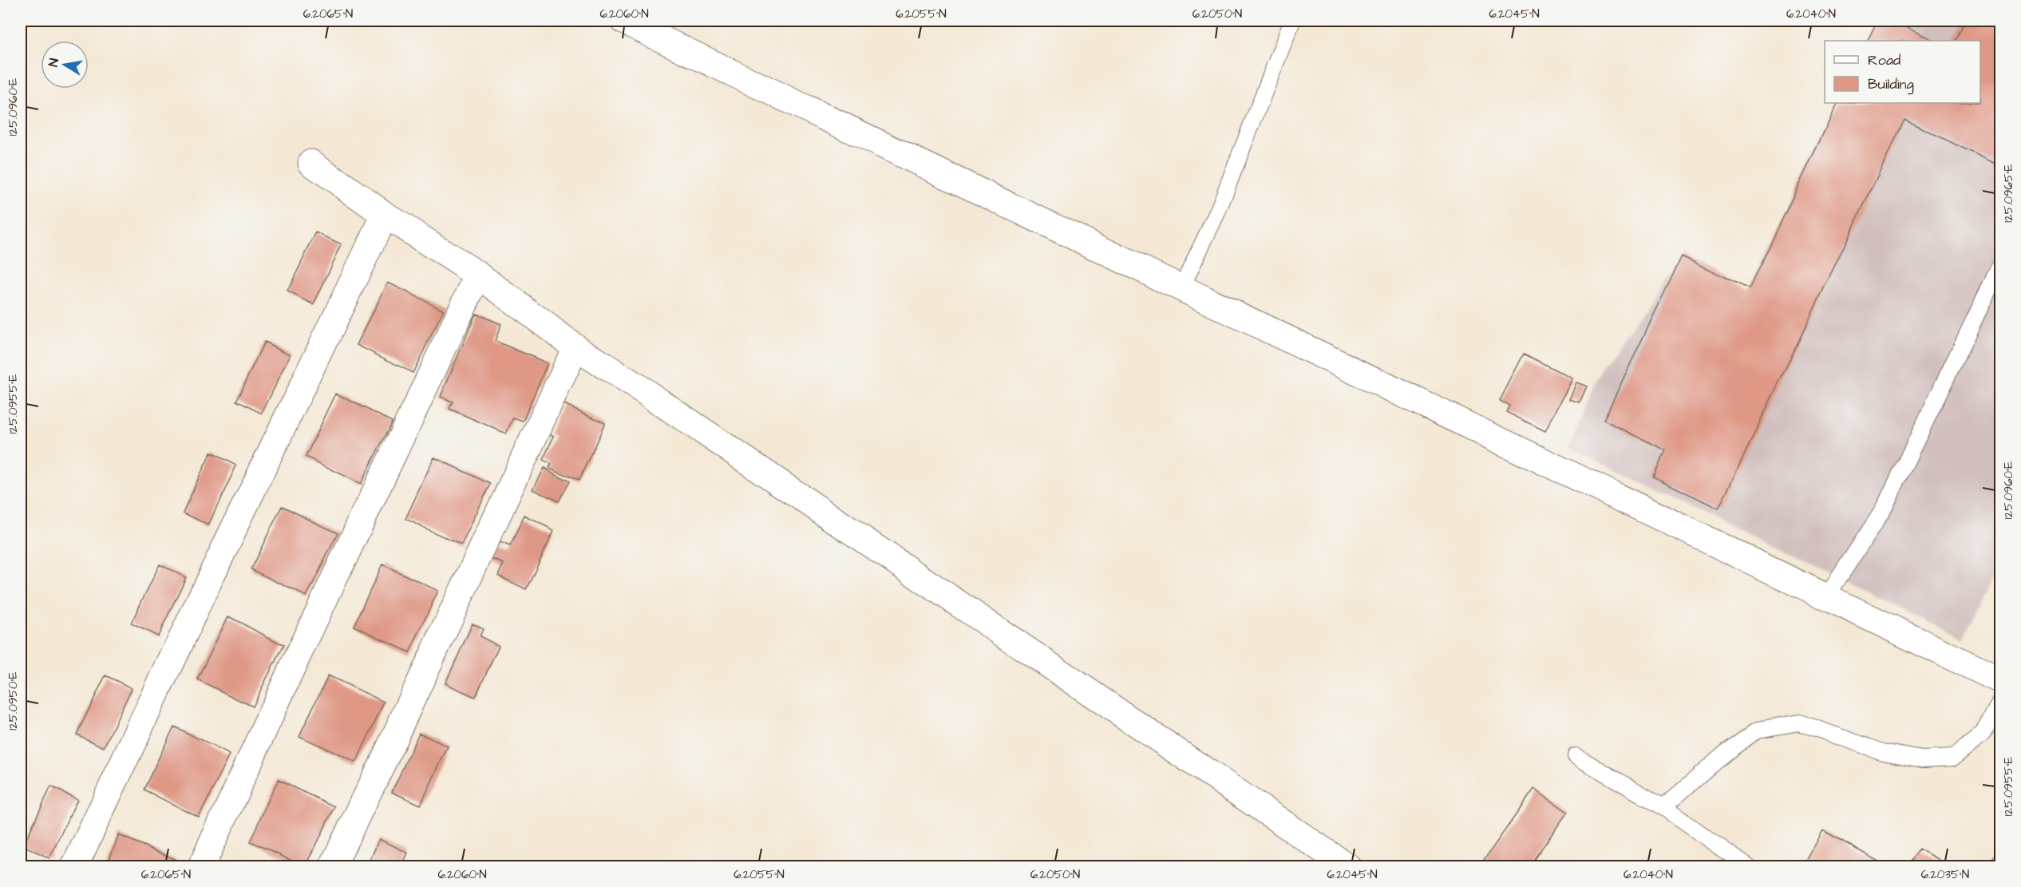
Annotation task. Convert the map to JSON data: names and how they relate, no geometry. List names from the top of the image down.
{
  "legend": ["Road", "Building"],
  "north": "left",
  "coordinates": [
    "6.2065°N",
    "6.2060°N",
    "6.2055°N",
    "6.2050°N",
    "6.2045°N",
    "6.2040°N",
    "125.0960°E",
    "125.0965°E",
    "125.0955°E",
    "125.0950°E",
    "6.2035°N"
  ]
}
